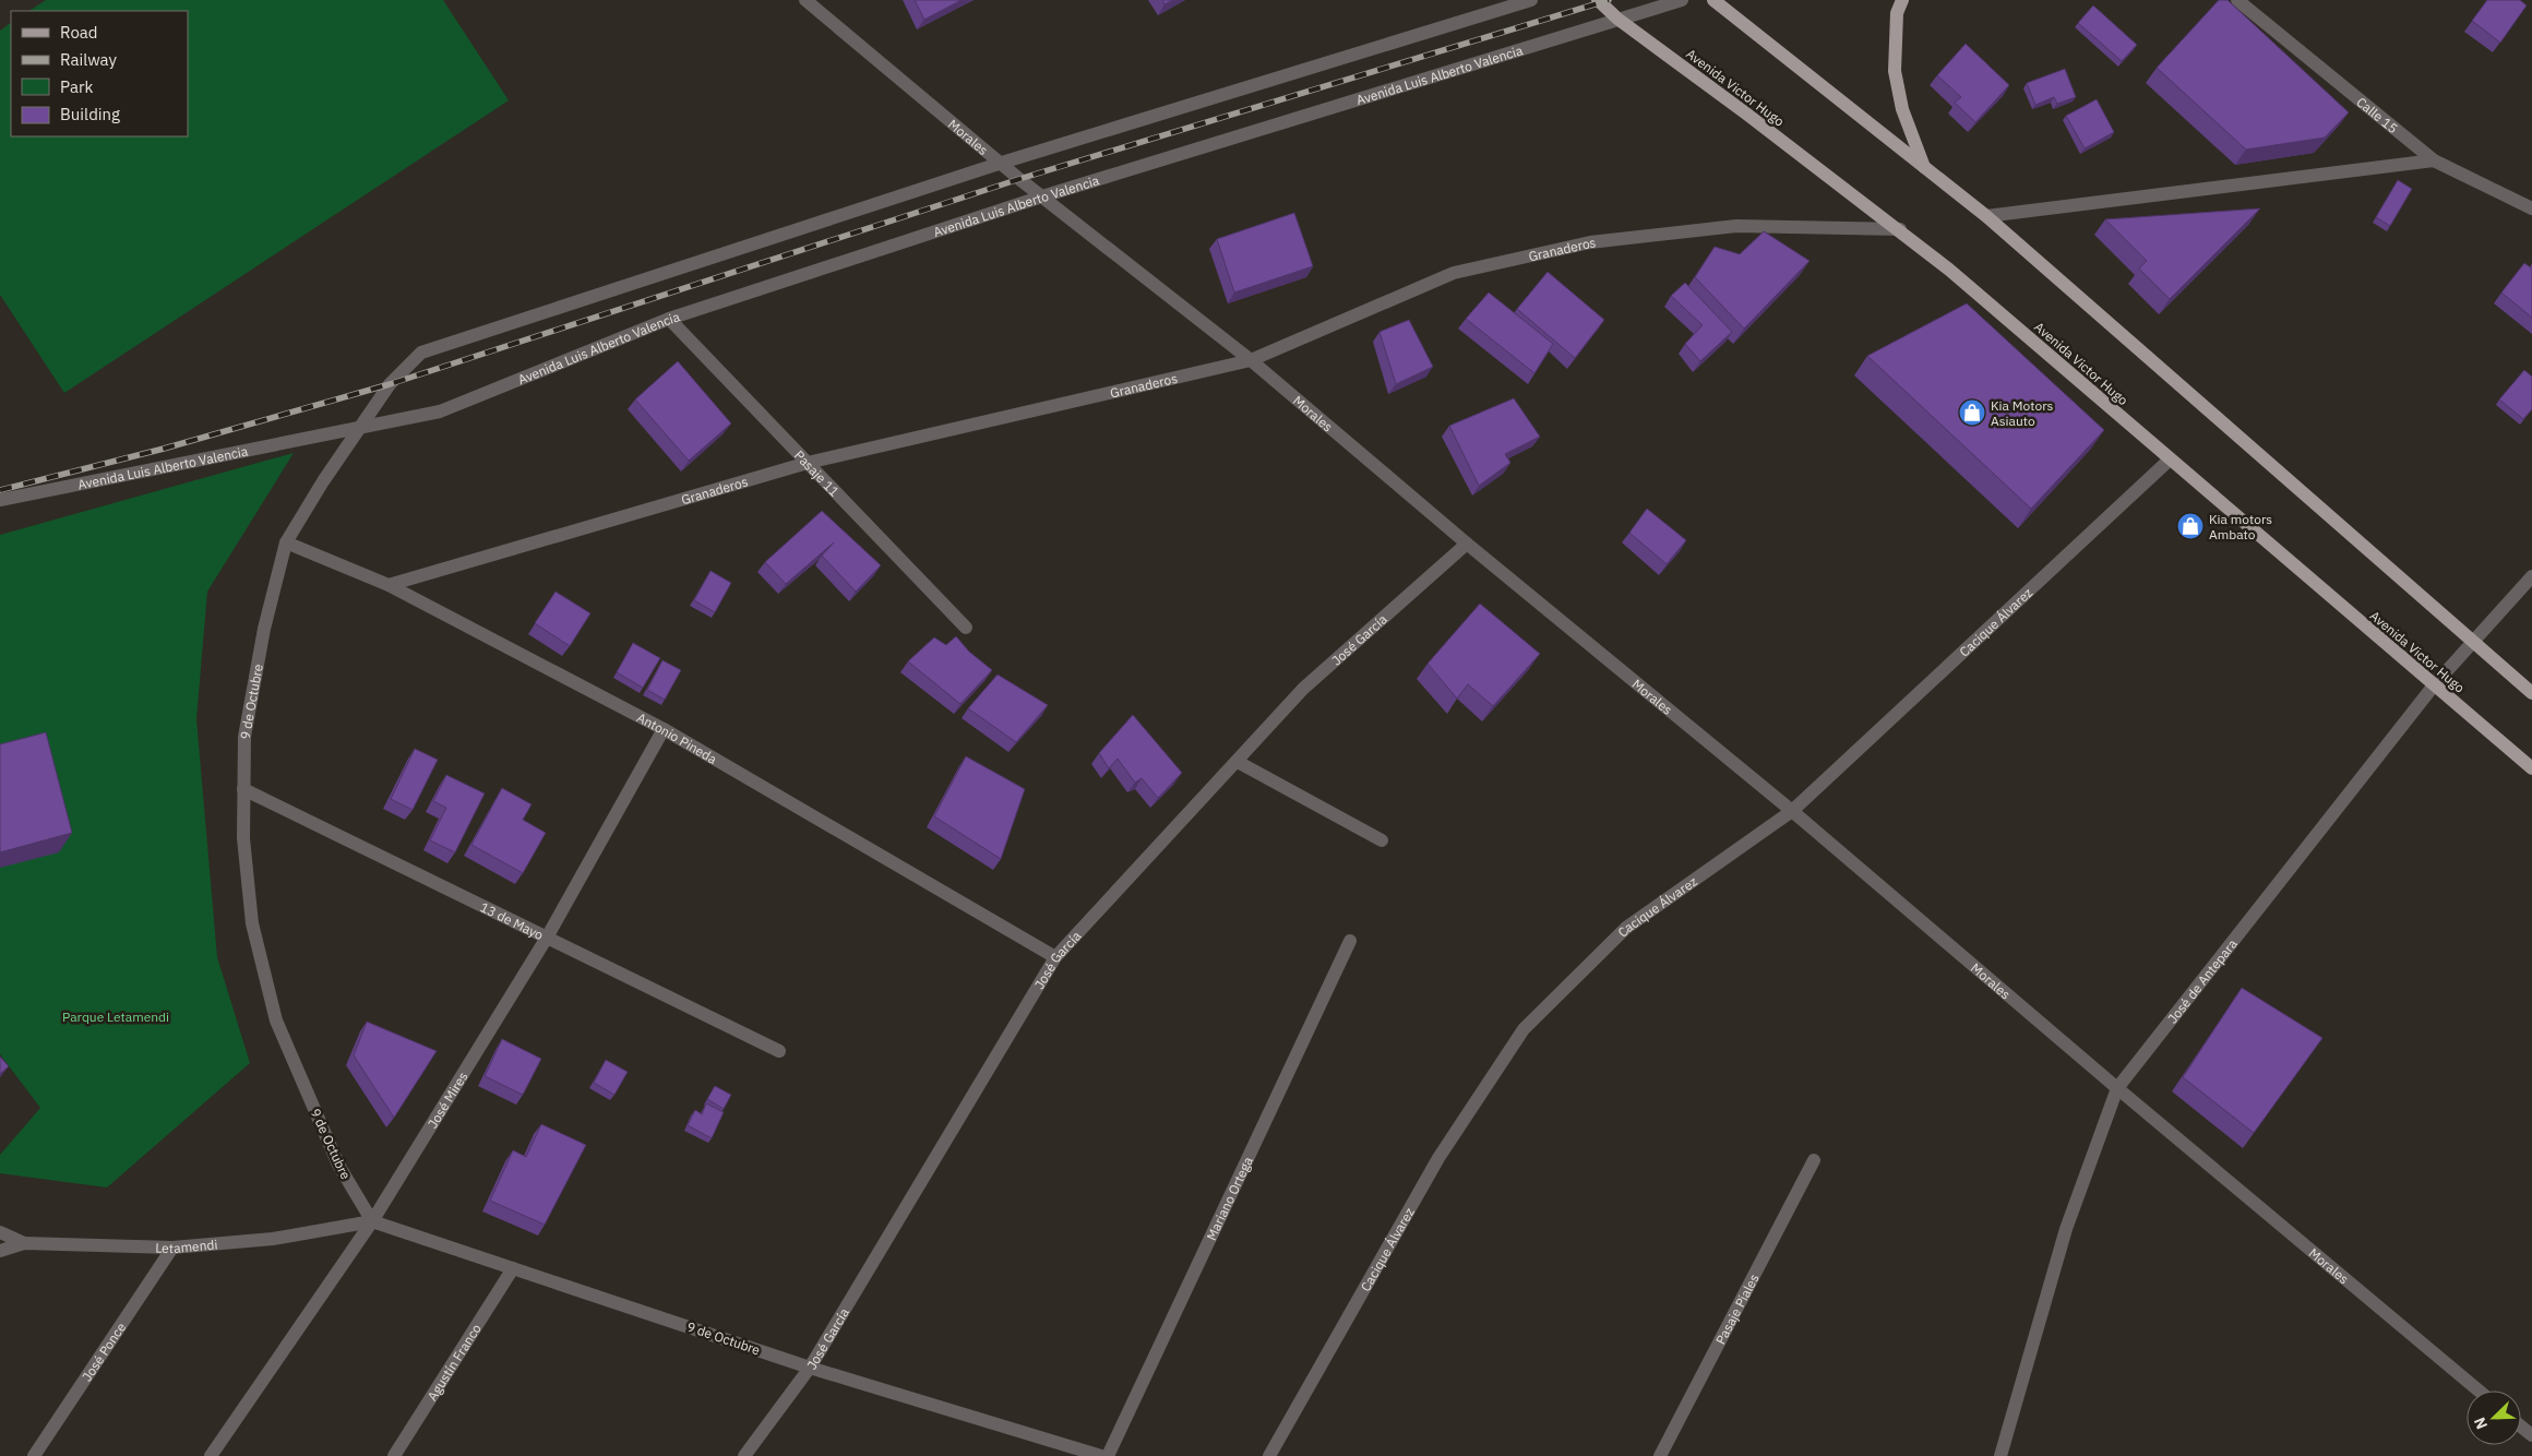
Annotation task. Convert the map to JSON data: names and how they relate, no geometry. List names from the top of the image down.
{
  "streets": {
    "main road": ["Avenida Victor Hugo"],
    "street": [
      "Avenida Luis Alberto Valencia",
      "Calle 15",
      "Morales",
      "Granaderos",
      "Pasaje 11",
      "Cacique Álvarez",
      "José García",
      "9 de Octubre",
      "Antonio Pineda",
      "13 de Mayo",
      "José de Antepara",
      "José Mires",
      "Mariano Ortega",
      "Letamendi",
      "Pasaje Piales",
      "José Ponce",
      "Agustín Franco"
    ]
  },
  "crossings": [
    ["Avenida Luis Alberto Valencia", "Avenida Victor Hugo"],
    ["Avenida Luis Alberto Valencia", "Morales"],
    ["Avenida Luis Alberto Valencia", "Pasaje 11"],
    ["Avenida Luis Alberto Valencia", "9 de Octubre"],
    ["Avenida Victor Hugo", "Granaderos"],
    ["Avenida Victor Hugo", "Cacique Álvarez"],
    ["Avenida Victor Hugo", "José de Antepara"],
    ["Morales", "Granaderos"],
    ["Morales", "Cacique Álvarez"],
    ["Morales", "José García"],
    ["Morales", "José de Antepara"],
    ["Granaderos", "Pasaje 11"],
    ["Granaderos", "Antonio Pineda"],
    ["José García", "9 de Octubre"],
    ["José García", "Antonio Pineda"],
    ["9 de Octubre", "Antonio Pineda"],
    ["9 de Octubre", "13 de Mayo"],
    ["9 de Octubre", "José Mires"],
    ["9 de Octubre", "Letamendi"],
    ["9 de Octubre", "Agustín Franco"],
    ["Antonio Pineda", "José Mires"],
    ["13 de Mayo", "José Mires"],
    ["José Mires", "Letamendi"],
    ["Letamendi", "José Ponce"]
  ],
  "parks": ["Parque Letamendi"],
  "places": {
    "shop": ["Kia Motors Asiauto", "Kia motors Ambato"]
  },
  "legend": [
    "Road",
    "Railway",
    "Park",
    "Building"
  ],
  "north": "bottom left"
}
